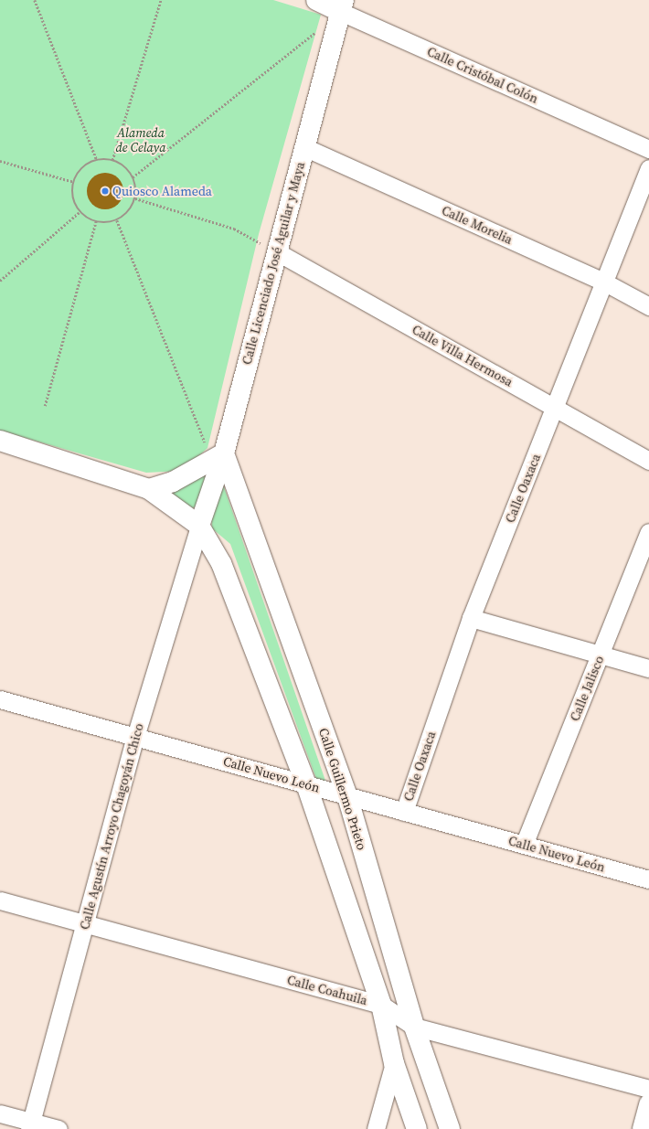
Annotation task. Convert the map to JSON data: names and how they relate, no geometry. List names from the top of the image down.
{
  "streets": {
    "street": [
      "Calle Cristóbal Colón",
      "Calle Morelia",
      "Calle Licenciado José Aguilar y Maya",
      "Calle Villa Hermosa",
      "Calle Oaxaca",
      "Calle Jalisco",
      "Calle Nuevo León",
      "Calle Guillermo Prieto",
      "Calle Agustín Arroyo Chagoyán Chico",
      "Calle Coahuila"
    ]
  },
  "crossings": [
    ["Calle Cristóbal Colón", "Calle Licenciado José Aguilar y Maya"],
    ["Calle Morelia", "Calle Licenciado José Aguilar y Maya"],
    ["Calle Morelia", "Calle Oaxaca"],
    ["Calle Licenciado José Aguilar y Maya", "Calle Villa Hermosa"],
    ["Calle Licenciado José Aguilar y Maya", "Calle Guillermo Prieto"],
    ["Calle Licenciado José Aguilar y Maya", "Calle Agustín Arroyo Chagoyán Chico"],
    ["Calle Villa Hermosa", "Calle Oaxaca"],
    ["Calle Oaxaca", "Calle Nuevo León"],
    ["Calle Jalisco", "Calle Nuevo León"],
    ["Calle Nuevo León", "Calle Guillermo Prieto"],
    ["Calle Nuevo León", "Calle Agustín Arroyo Chagoyán Chico"],
    ["Calle Guillermo Prieto", "Calle Coahuila"],
    ["Calle Agustín Arroyo Chagoyán Chico", "Calle Coahuila"]
  ],
  "parks": ["Alameda de Celaya"],
  "places": ["Quiosco Alameda"]
}
